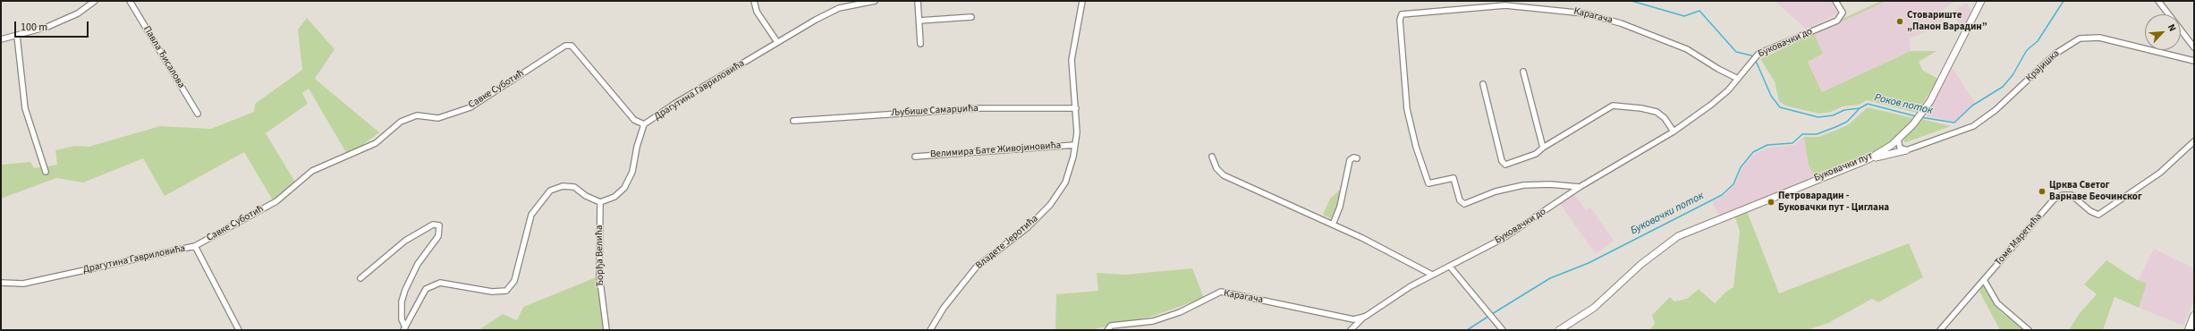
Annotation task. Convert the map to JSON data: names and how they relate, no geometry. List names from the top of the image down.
{
  "streets": {
    "street": [
      "Карагача",
      "Буковачки до",
      "Павла Ђисалова",
      "Крајишка",
      "Савке Суботић",
      "Драгутина Гавриловића",
      "Љубише Самарџића",
      "Велимира Бате Живојиновића",
      "Буковачки пут",
      "Томе Маретића",
      "Владете Јеротића",
      "Ђорђа Велића"
    ]
  },
  "crossings": [
    ["Карагача", "Буковачки до"],
    ["Савке Суботић", "Драгутина Гавриловића"],
    ["Драгутина Гавриловића", "Ђорђа Велића"],
    ["Љубише Самарџића", "Владете Јеротића"],
    ["Велимира Бате Живојиновића", "Владете Јеротића"]
  ],
  "water": ["Роков поток", "Буковачки поток"],
  "places": ["Стовариште „Панон Варадин”", "Црква Светог Варнаве Беочинског", "Петроварадин - Буковачки пут - Циглана"],
  "scale_bar": "100 m",
  "north": "top right"
}
